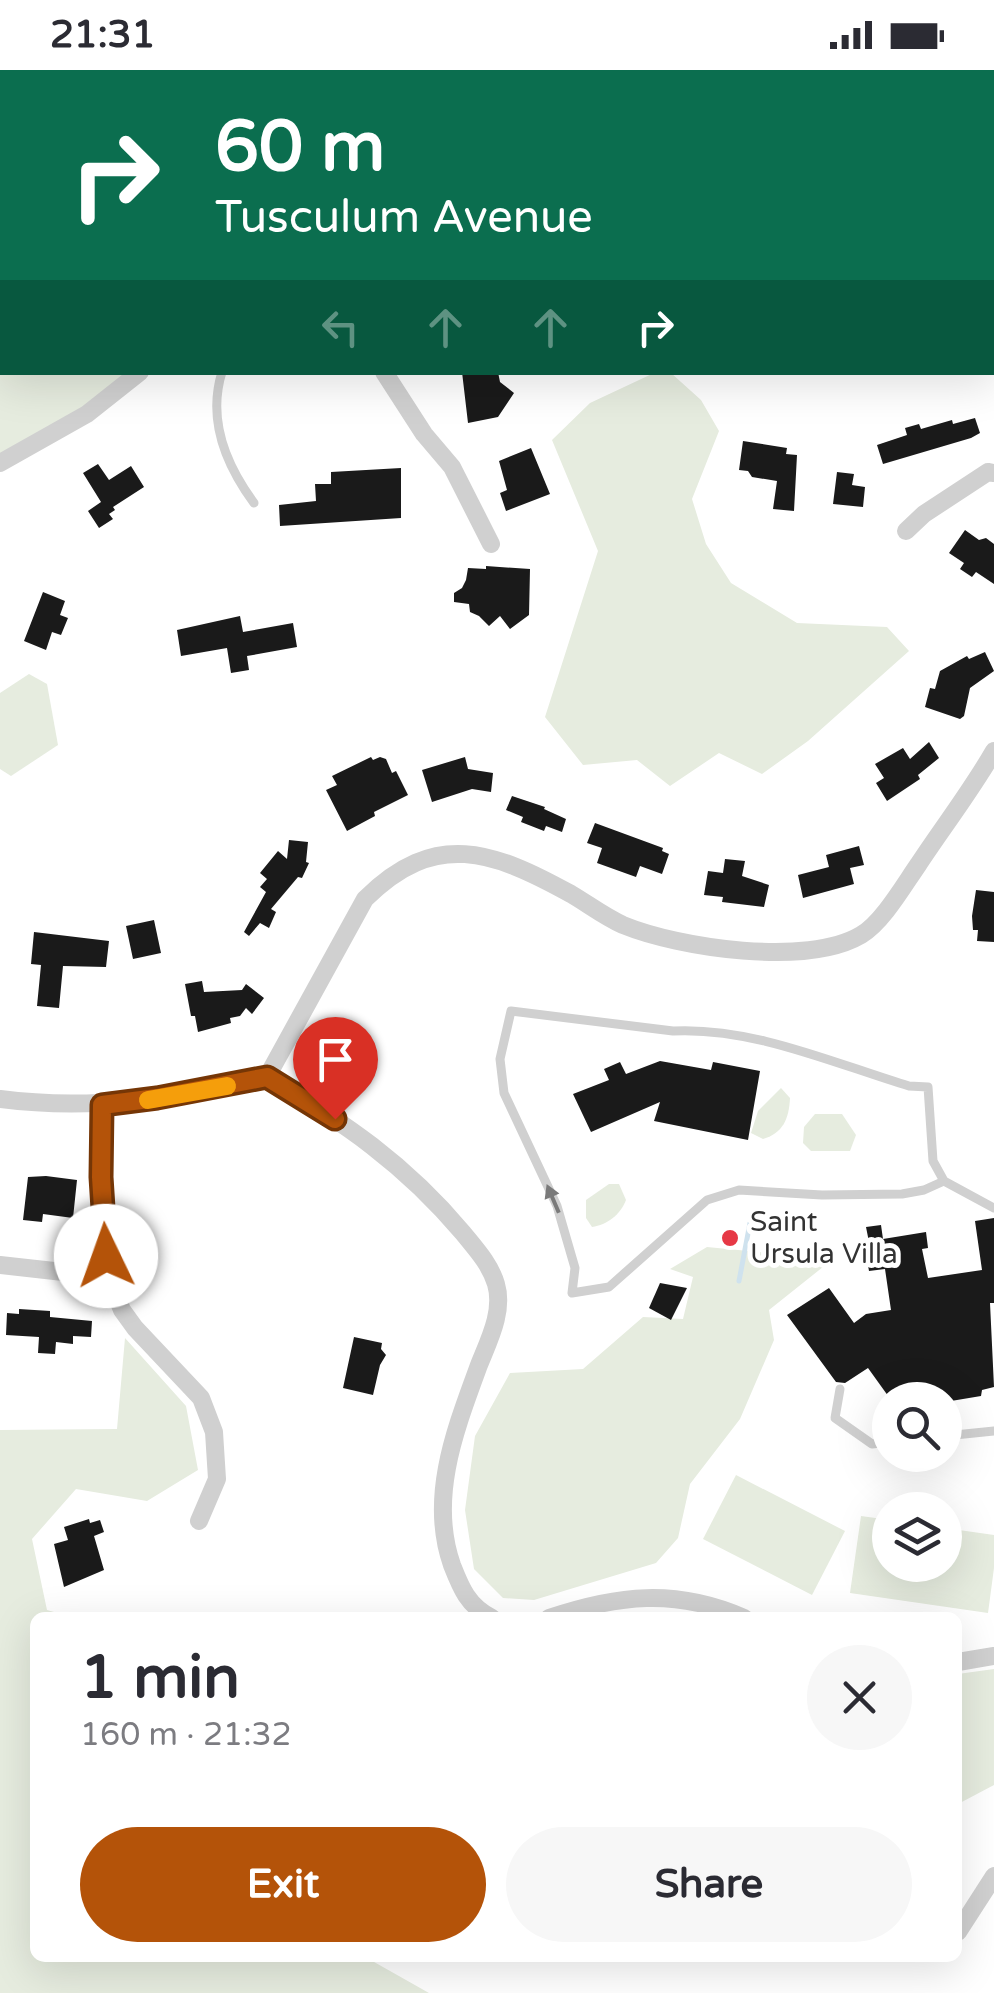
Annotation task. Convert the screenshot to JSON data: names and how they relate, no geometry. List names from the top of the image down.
{
  "places": ["Saint Ursula Villa"],
  "page": {
    "status": "21:31",
    "turn": ["60 m", "Tusculum Avenue"],
    "heading": ["1 min", "160 m · 21:32"],
    "buttons": ["Exit", "Share"]
  }
}
